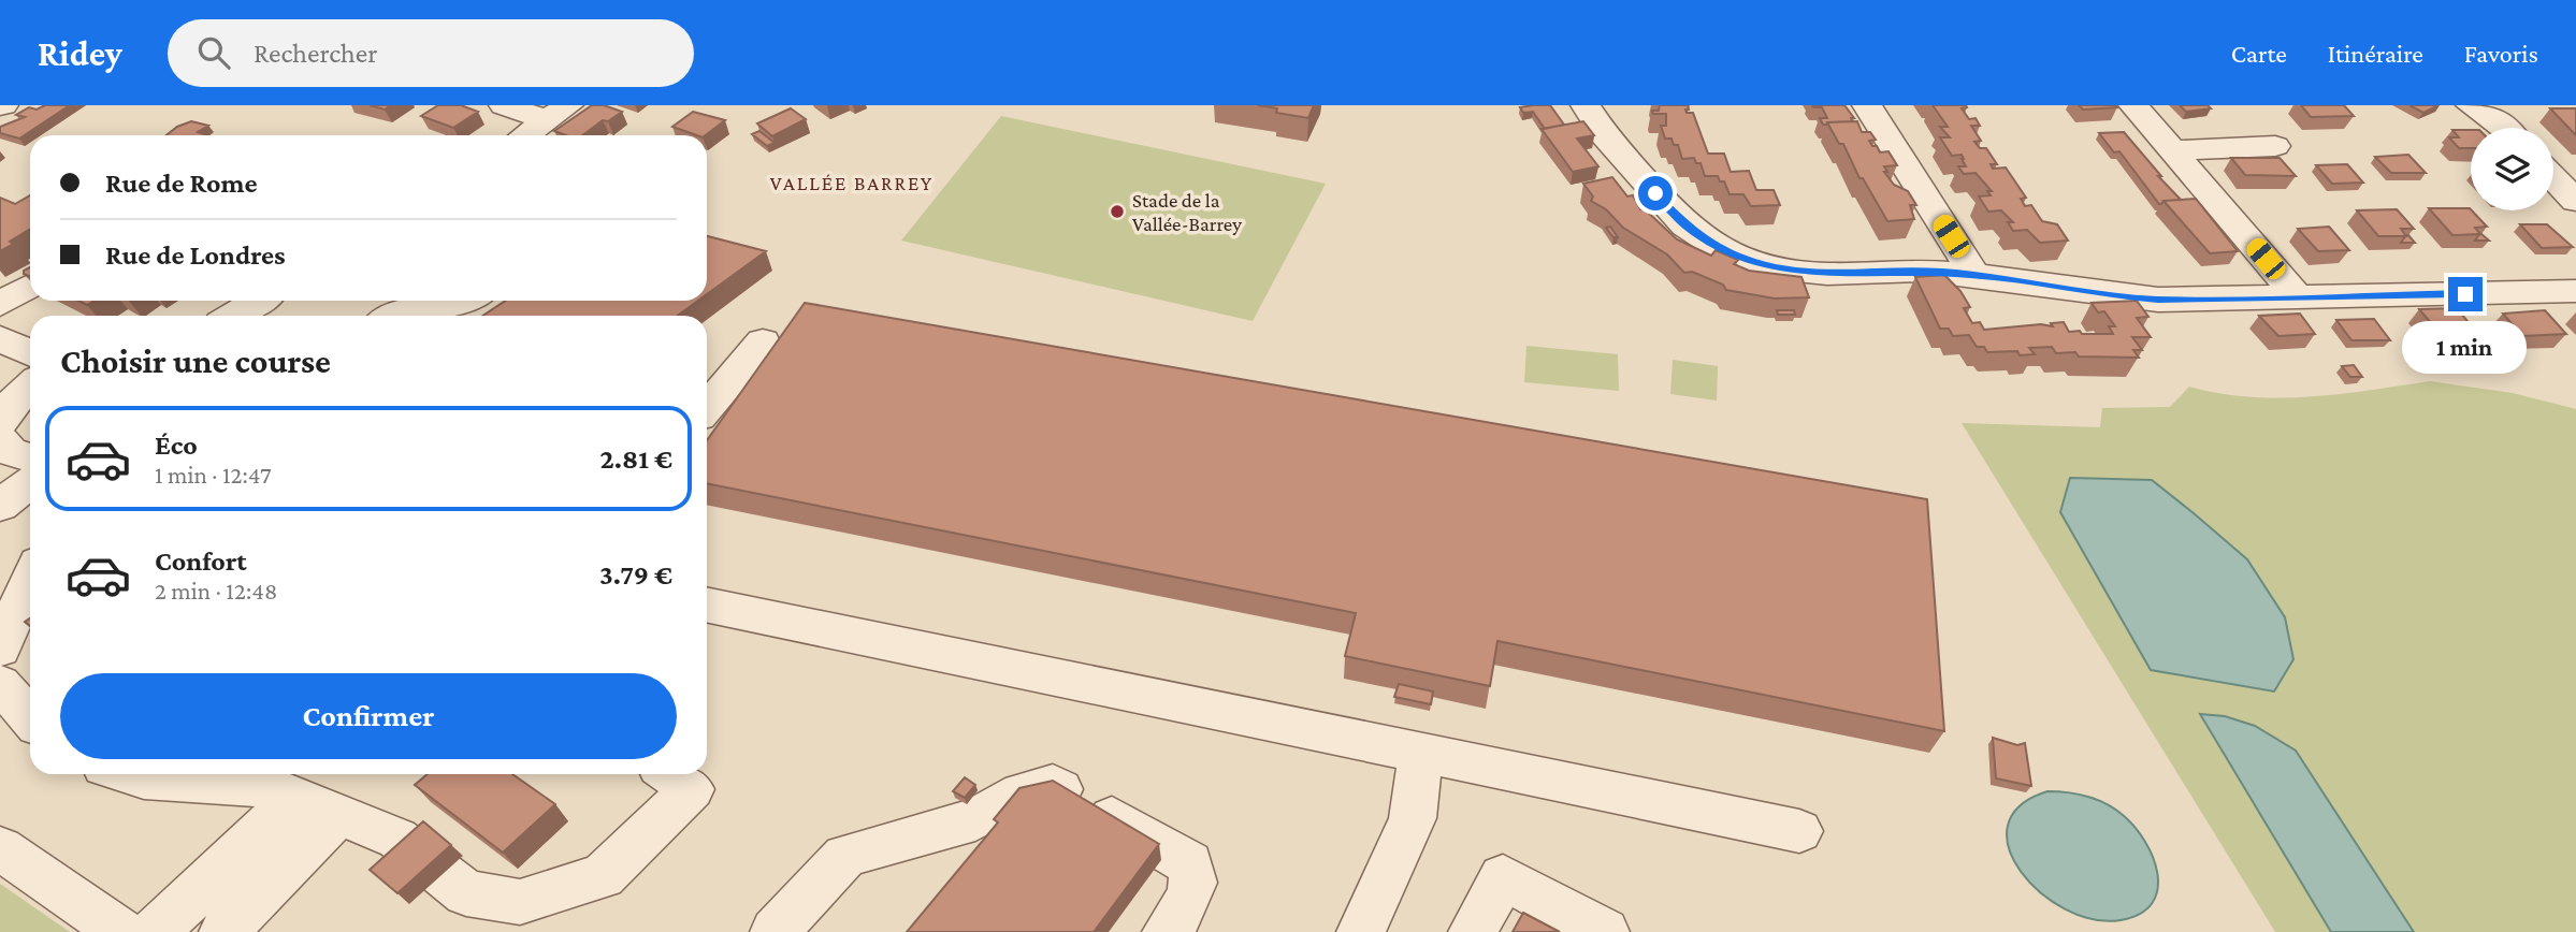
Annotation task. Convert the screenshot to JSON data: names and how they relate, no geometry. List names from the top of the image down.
{
  "districts": ["VALLÉE BARREY"],
  "places": ["Stade de la Vallée-Barrey"],
  "page": {
    "header": "Ridey",
    "search": "Rechercher",
    "nav": ["Carte", "Itinéraire", "Favoris"],
    "banner": ["Rue de Rome", "Rue de Londres"],
    "heading": "Choisir une course",
    "bubble": "1 min",
    "list": [
      {
        "name": "Éco",
        "note": "1 min · 12:47",
        "value": "2.81 €"
      },
      {
        "name": "Confort",
        "note": "2 min · 12:48",
        "value": "3.79 €"
      }
    ],
    "buttons": "Confirmer"
  }
}
